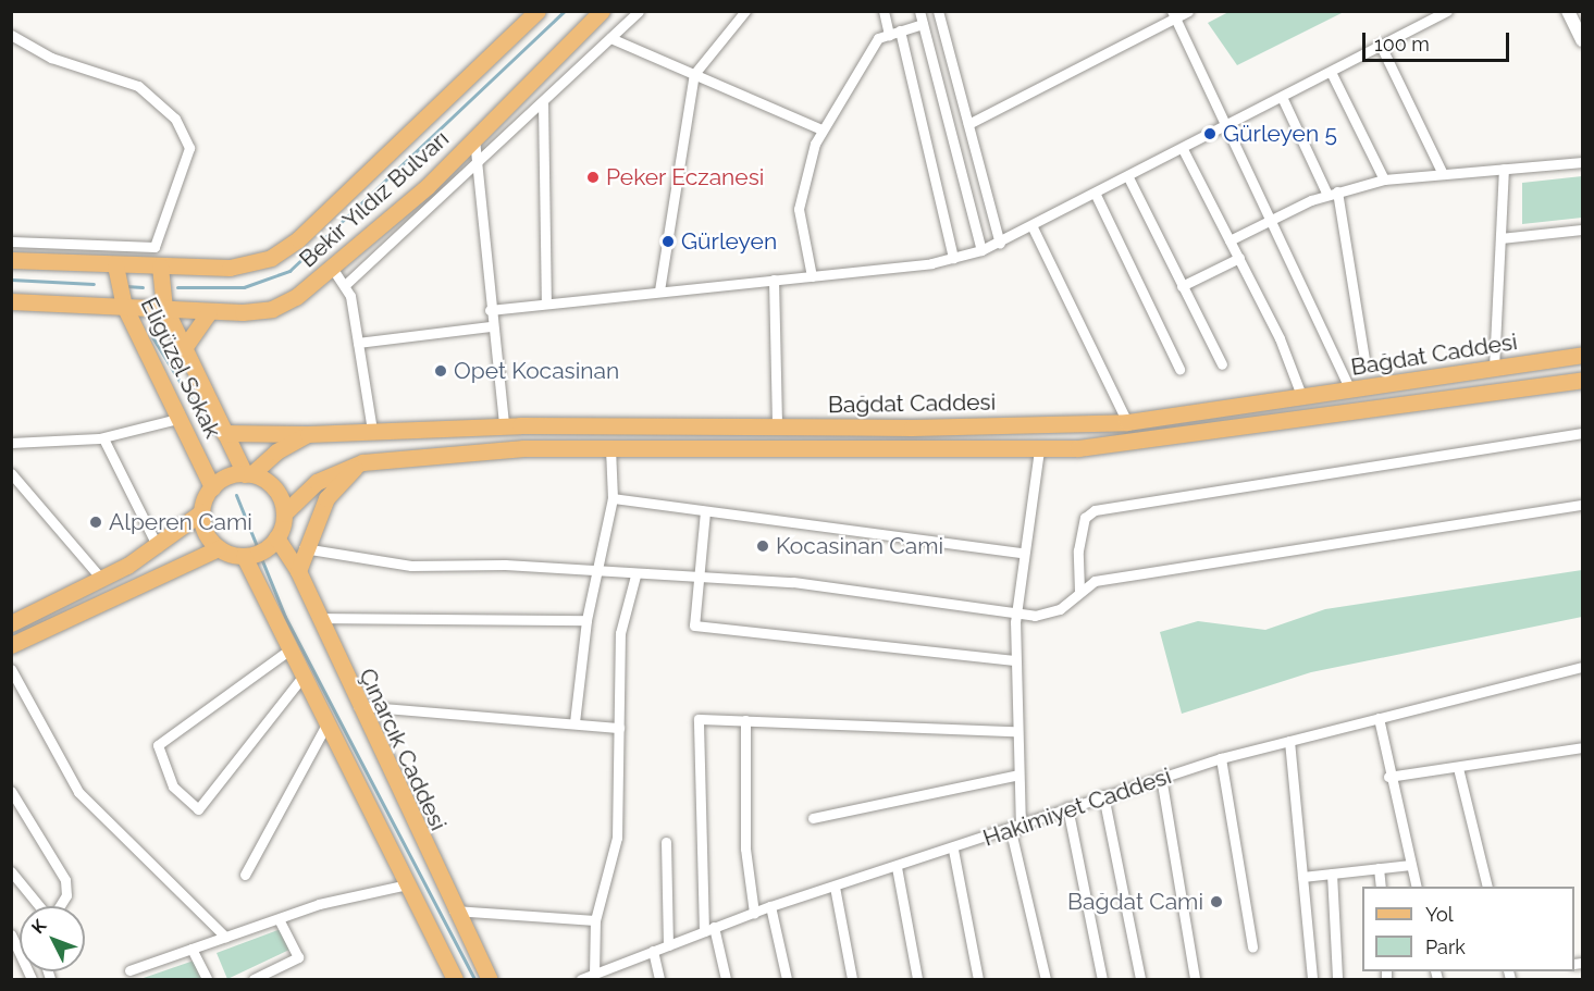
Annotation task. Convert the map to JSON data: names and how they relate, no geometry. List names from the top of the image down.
{
  "streets": {
    "main road": [
      "Bekir Yıldız Bulvarı",
      "Bağdat Caddesi",
      "Eligüzel Sokak",
      "Çınarcık Caddesi"
    ],
    "street": ["Hakimiyet Caddesi"]
  },
  "crossings": [
    ["Bekir Yıldız Bulvarı", "Eligüzel Sokak"],
    ["Bağdat Caddesi", "Eligüzel Sokak"],
    ["Bağdat Caddesi", "Çınarcık Caddesi"],
    ["Eligüzel Sokak", "Çınarcık Caddesi"]
  ],
  "places": [
    "Gürleyen 5",
    "Peker Eczanesi",
    "Gürleyen",
    "Opet Kocasinan",
    "Alperen Cami",
    "Kocasinan Cami",
    "Bağdat Cami"
  ],
  "legend": ["Yol", "Park"],
  "scale_bar": "100 m",
  "north": "top left"
}
